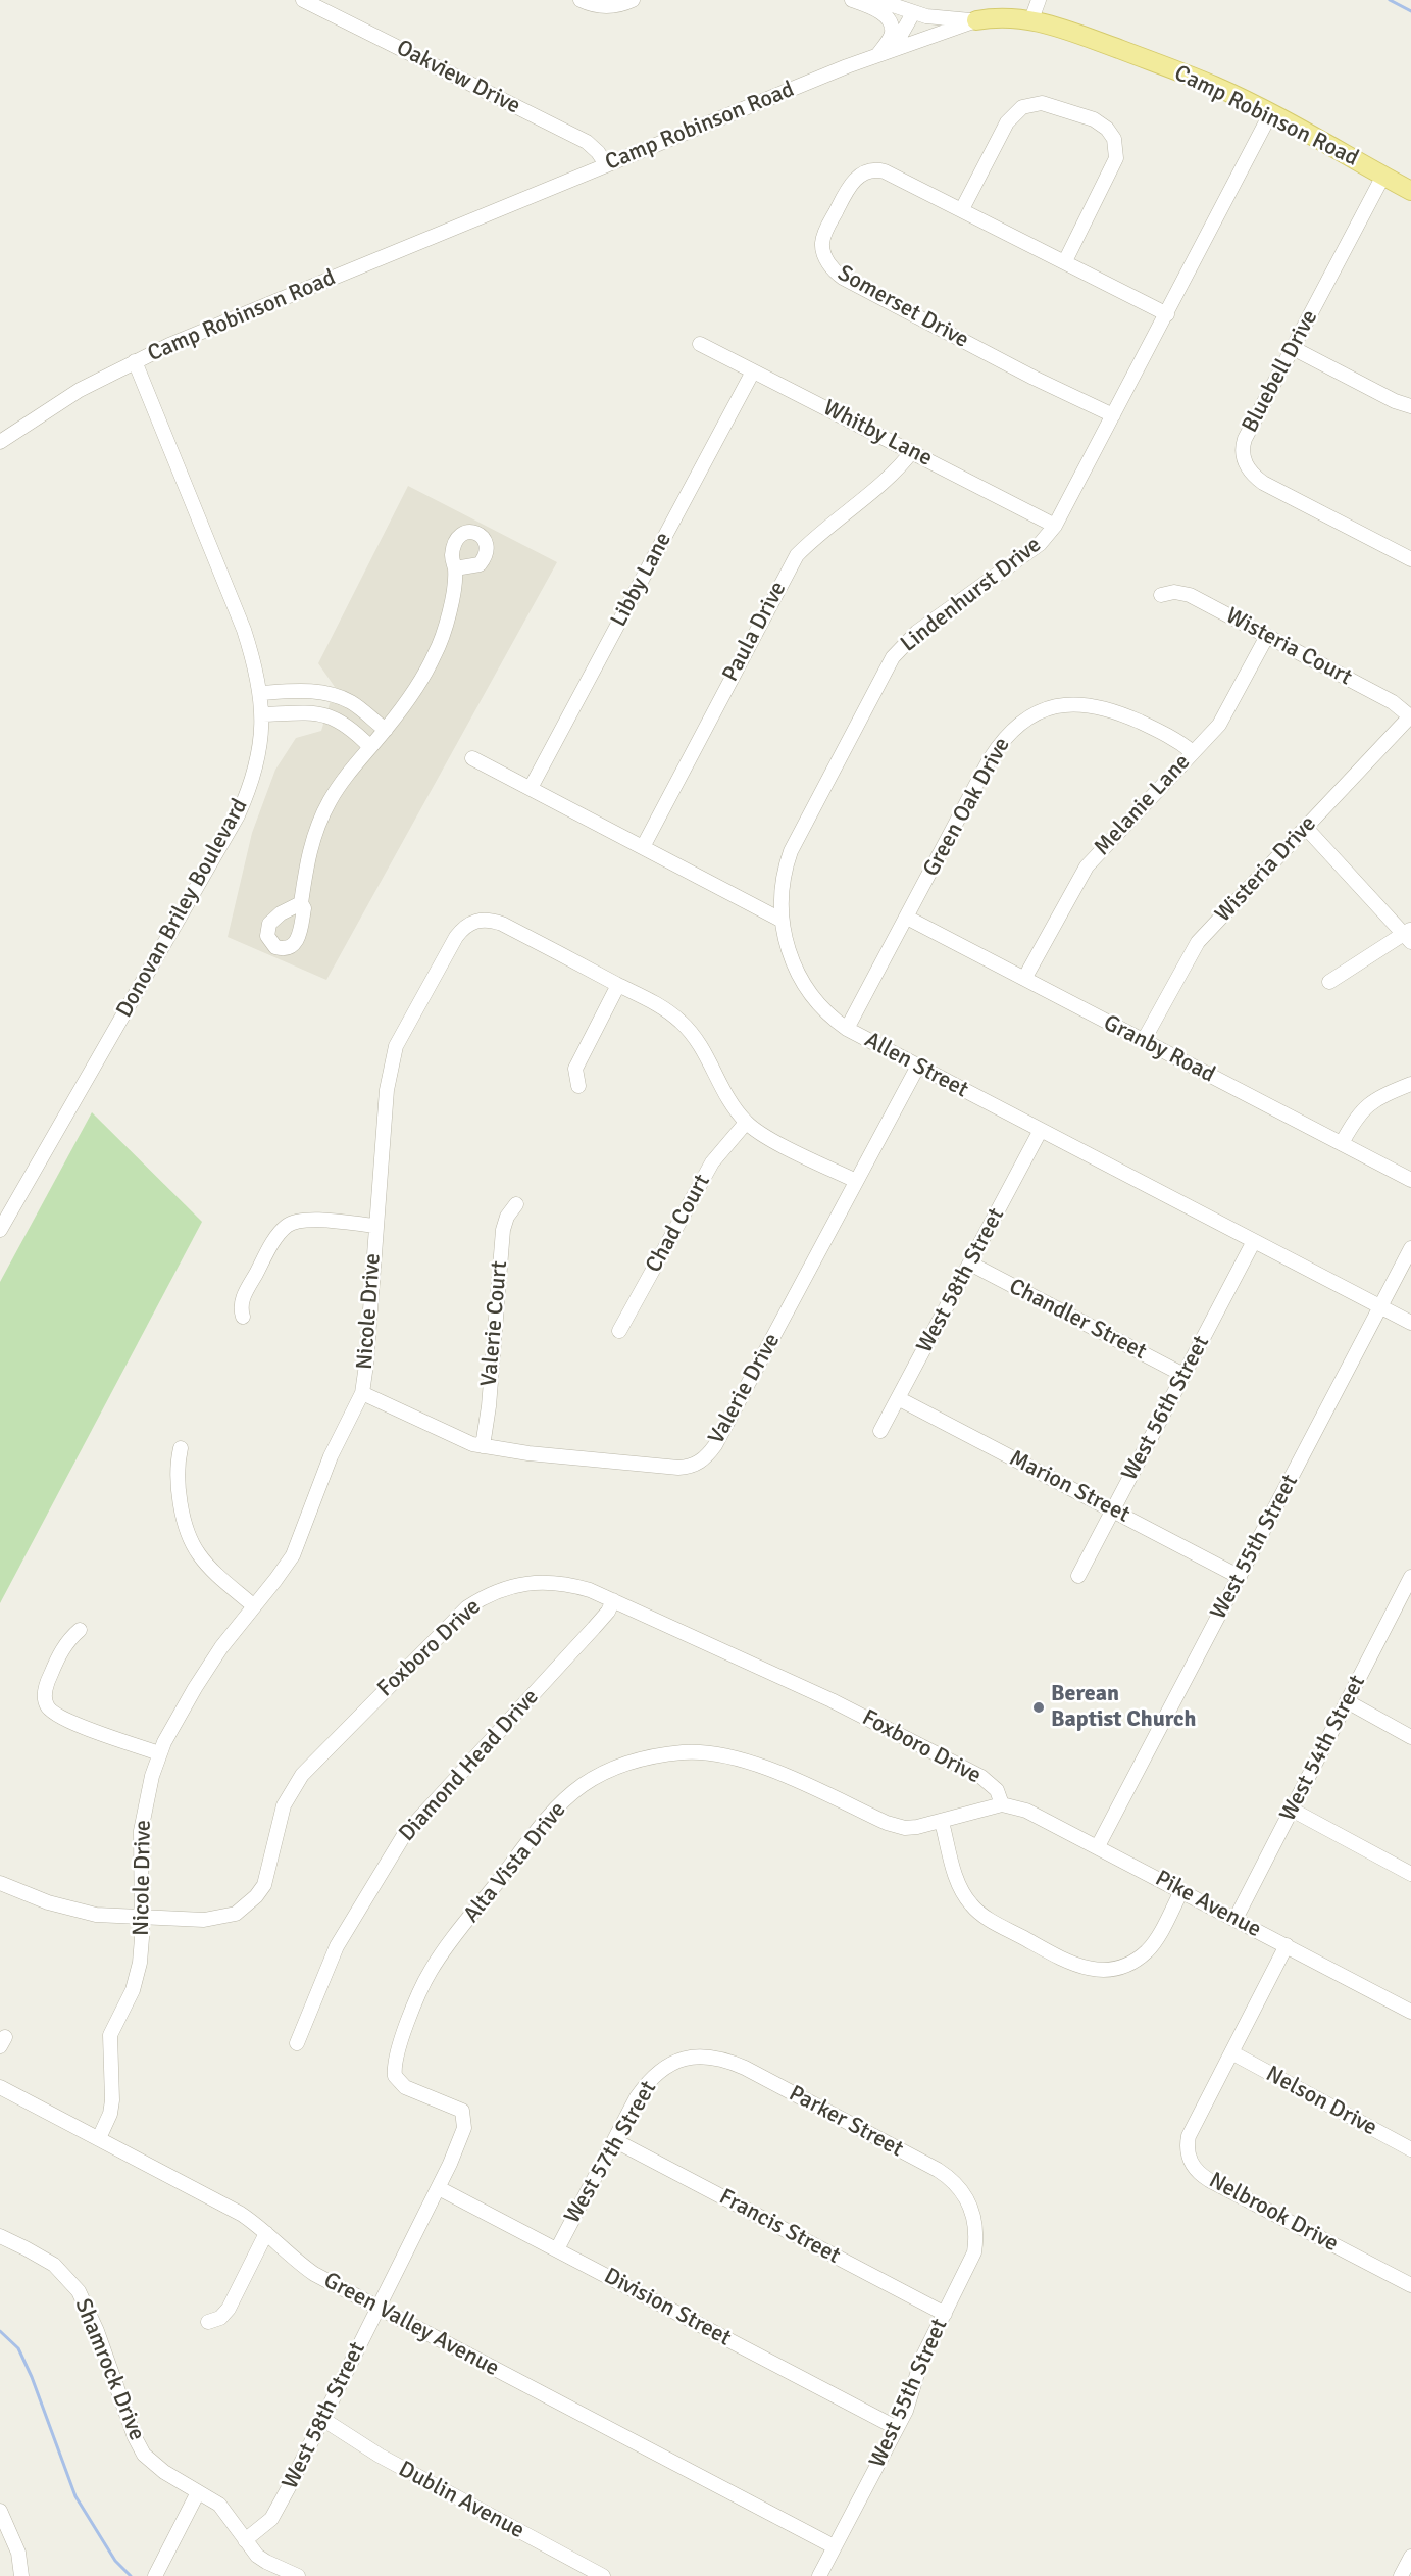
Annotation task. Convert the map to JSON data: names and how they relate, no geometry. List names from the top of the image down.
{
  "streets": {
    "main road": ["Camp Robinson Road"],
    "street": [
      "Oakview Drive",
      "Somerset Drive",
      "Bluebell Drive",
      "Whitby Lane",
      "Libby Lane",
      "Lindenhurst Drive",
      "Paula Drive",
      "Wisteria Court",
      "Melanie Lane",
      "Green Oak Drive",
      "Wisteria Drive",
      "Donovan Briley Boulevard",
      "Granby Road",
      "Allen Street",
      "Chad Court",
      "West 58th Street",
      "Nicole Drive",
      "Chandler Street",
      "Valerie Court",
      "Valerie Drive",
      "West 56th Street",
      "Marion Street",
      "West 55th Street",
      "Foxboro Drive",
      "West 54th Street",
      "Diamond Head Drive",
      "Alta Vista Drive",
      "Pike Avenue",
      "Nelson Drive",
      "Parker Street",
      "West 57th Street",
      "Nelbrook Drive",
      "Francis Street",
      "Division Street",
      "Green Valley Avenue",
      "Shamrock Drive",
      "Dublin Avenue"
    ]
  },
  "crossings": [
    ["Oakview Drive", "Camp Robinson Road"],
    ["Camp Robinson Road", "Bluebell Drive"],
    ["Camp Robinson Road", "Lindenhurst Drive"],
    ["Camp Robinson Road", "Donovan Briley Boulevard"],
    ["Somerset Drive", "Lindenhurst Drive"],
    ["Whitby Lane", "Libby Lane"],
    ["Whitby Lane", "Lindenhurst Drive"],
    ["Whitby Lane", "Paula Drive"],
    ["Lindenhurst Drive", "Allen Street"],
    ["Wisteria Court", "Melanie Lane"],
    ["Wisteria Court", "Wisteria Drive"],
    ["Melanie Lane", "Green Oak Drive"],
    ["Melanie Lane", "Granby Road"],
    ["Green Oak Drive", "Granby Road"],
    ["Green Oak Drive", "Allen Street"],
    ["Wisteria Drive", "Granby Road"],
    ["Allen Street", "West 58th Street"],
    ["Allen Street", "Valerie Drive"],
    ["Allen Street", "West 56th Street"],
    ["Allen Street", "West 55th Street"],
    ["Chad Court", "Nicole Drive"],
    ["West 58th Street", "Chandler Street"],
    ["West 58th Street", "Marion Street"],
    ["West 58th Street", "Alta Vista Drive"],
    ["West 58th Street", "Division Street"],
    ["West 58th Street", "Green Valley Avenue"],
    ["West 58th Street", "Shamrock Drive"],
    ["West 58th Street", "Dublin Avenue"],
    ["Nicole Drive", "Valerie Drive"],
    ["Nicole Drive", "Foxboro Drive"],
    ["Nicole Drive", "Green Valley Avenue"],
    ["Chandler Street", "West 56th Street"],
    ["Valerie Court", "Valerie Drive"],
    ["West 56th Street", "Marion Street"],
    ["Marion Street", "West 55th Street"],
    ["West 55th Street", "Pike Avenue"],
    ["West 55th Street", "Parker Street"],
    ["West 55th Street", "Francis Street"],
    ["West 55th Street", "Division Street"],
    ["West 55th Street", "Green Valley Avenue"],
    ["Foxboro Drive", "Diamond Head Drive"],
    ["Foxboro Drive", "Alta Vista Drive"],
    ["Foxboro Drive", "Pike Avenue"],
    ["West 54th Street", "Pike Avenue"],
    ["Alta Vista Drive", "Pike Avenue"],
    ["Pike Avenue", "Nelbrook Drive"],
    ["Nelson Drive", "Nelbrook Drive"],
    ["Parker Street", "West 57th Street"],
    ["West 57th Street", "Francis Street"],
    ["West 57th Street", "Division Street"]
  ],
  "places": ["Berean Baptist Church"]
}
